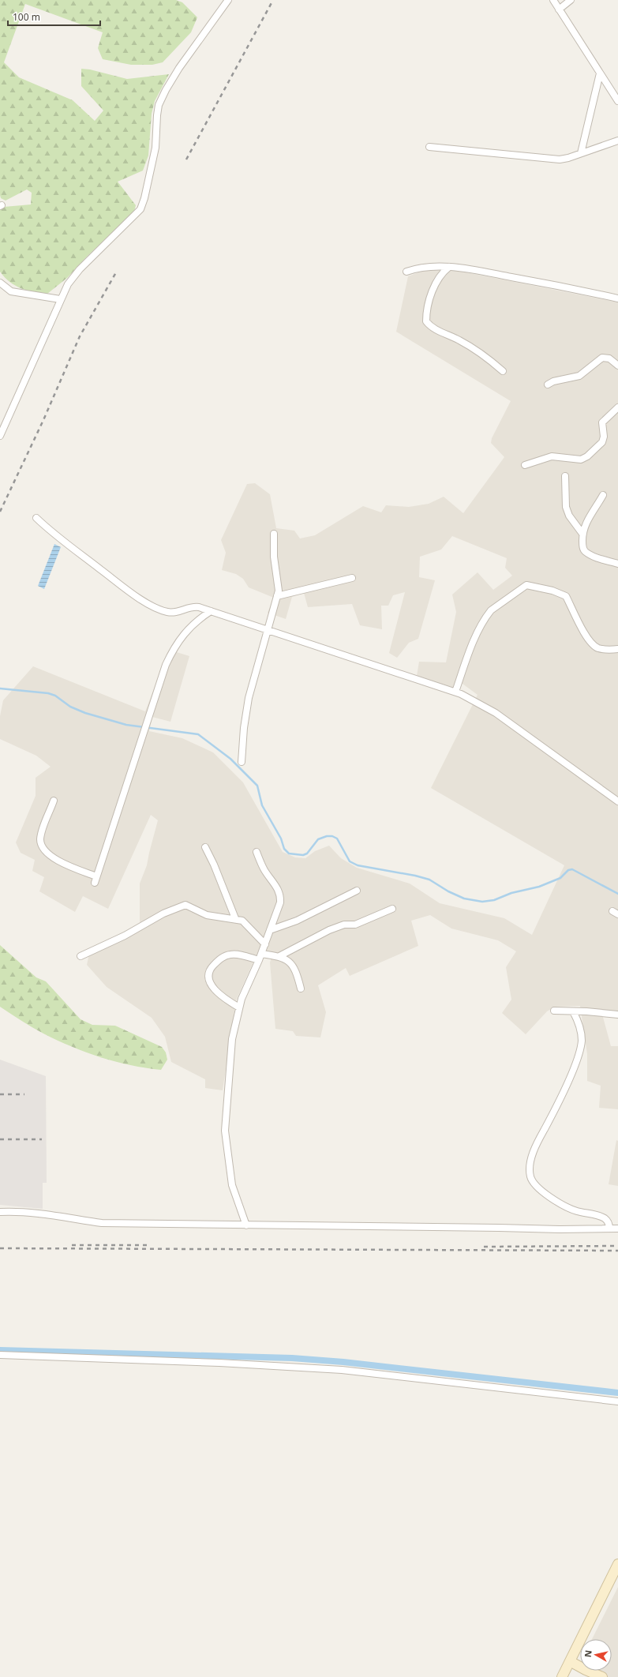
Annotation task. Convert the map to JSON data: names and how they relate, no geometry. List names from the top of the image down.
{
  "scale_bar": "100 m",
  "north": "left"
}
